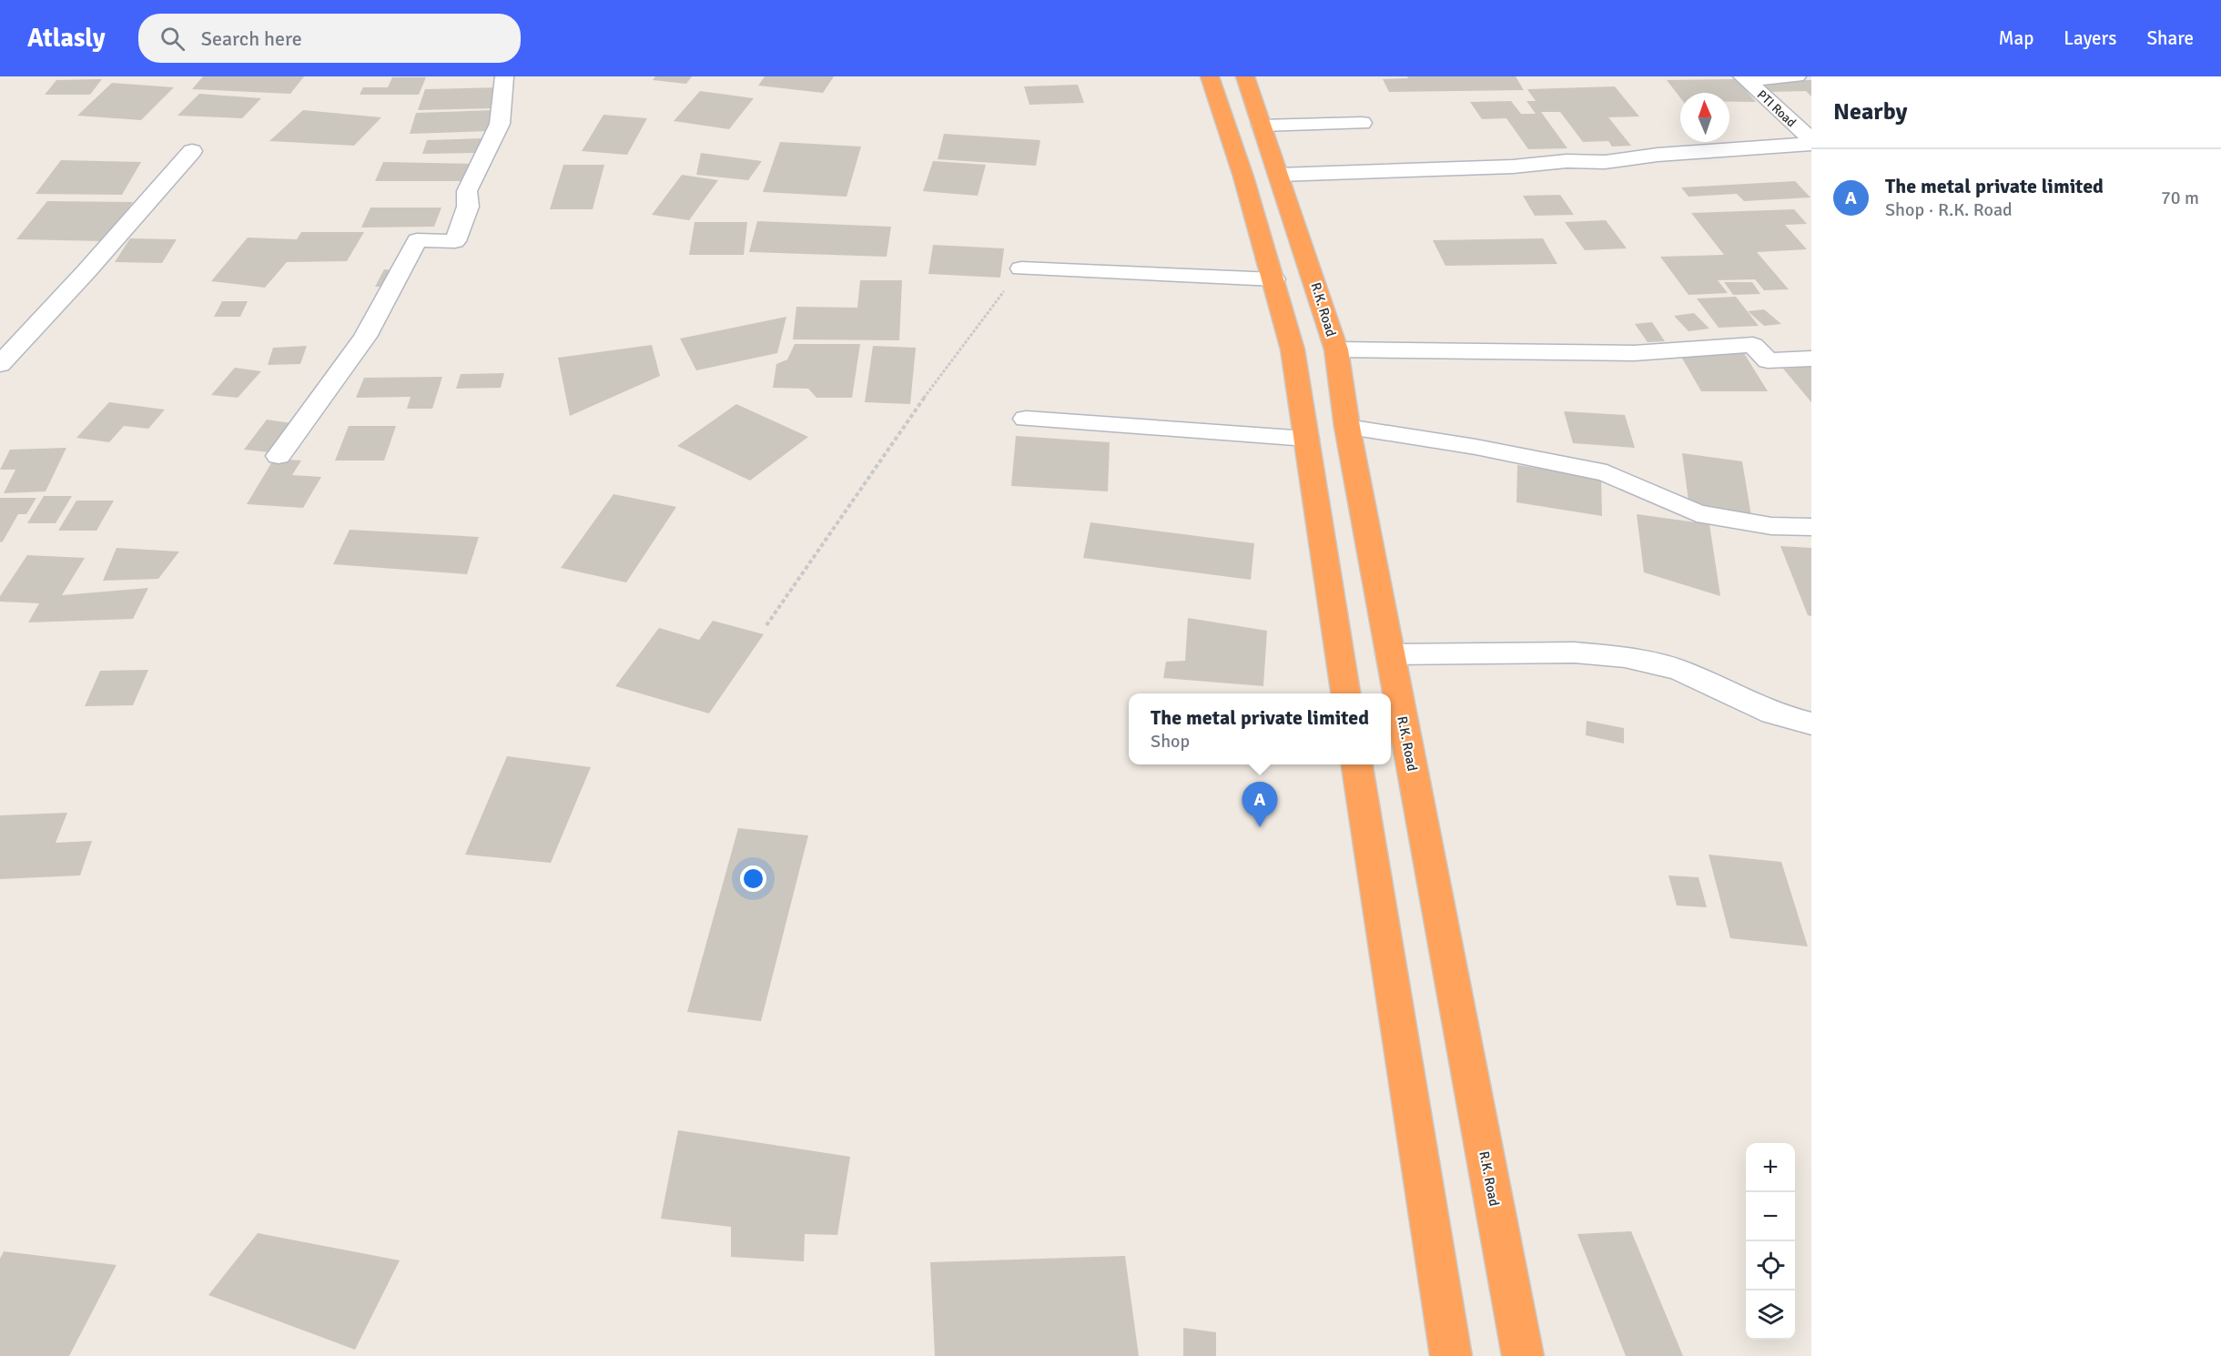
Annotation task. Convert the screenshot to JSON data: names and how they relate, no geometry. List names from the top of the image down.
{
  "streets": {
    "highway": ["R.K. Road"],
    "street": ["PTI Road"]
  },
  "north": "top",
  "page": {
    "header": "Atlasly",
    "search": "Search here",
    "nav": ["Map", "Layers", "Share"],
    "heading": "Nearby",
    "list": [
      {
        "mark": "A",
        "name": "The metal private limited",
        "note": "Shop · R.K. Road",
        "value": "70 m"
      }
    ],
    "popup": ["The metal private limited", "Shop"],
    "pins": "A",
    "map_buttons": ["+", "−"]
  }
}
